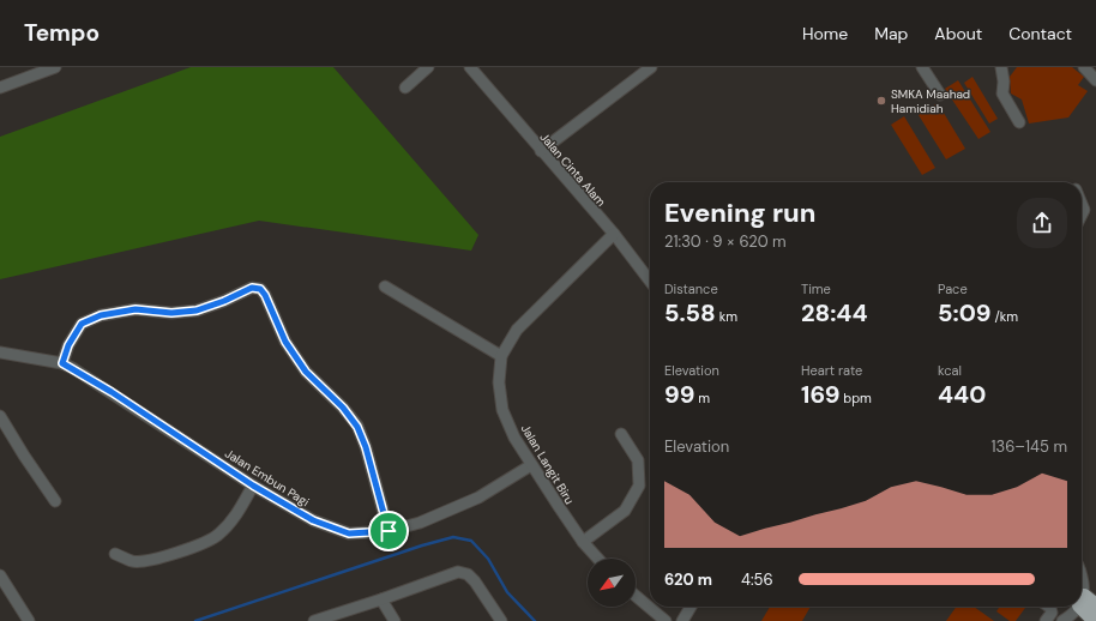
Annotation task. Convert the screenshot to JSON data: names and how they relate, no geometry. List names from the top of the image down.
{
  "streets": {
    "street": ["Jalan Cinta Alam", "Jalan Langit Biru", "Jalan Embun Pagi"]
  },
  "crossings": [
    ["Jalan Cinta Alam", "Jalan Langit Biru"],
    ["Jalan Langit Biru", "Jalan Embun Pagi"]
  ],
  "places": ["SMKA Maahad Hamidiah"],
  "north": "bottom left",
  "page": {
    "header": "Tempo",
    "nav": [
      "Home",
      "Map",
      "About",
      "Contact"
    ],
    "heading": ["Evening run", "21:30 · 9 × 620 m"],
    "stats": [
      ["Distance", "5.58 km"],
      ["Time", "28:44"],
      ["Pace", "5:09 /km"],
      ["Elevation", "99 m"],
      ["Heart rate", "169 bpm"],
      ["kcal", "440"]
    ],
    "chart": ["Elevation", "136–145 m"],
    "list": [
      {
        "name": "620 m",
        "note": "4:56"
      }
    ]
  }
}
